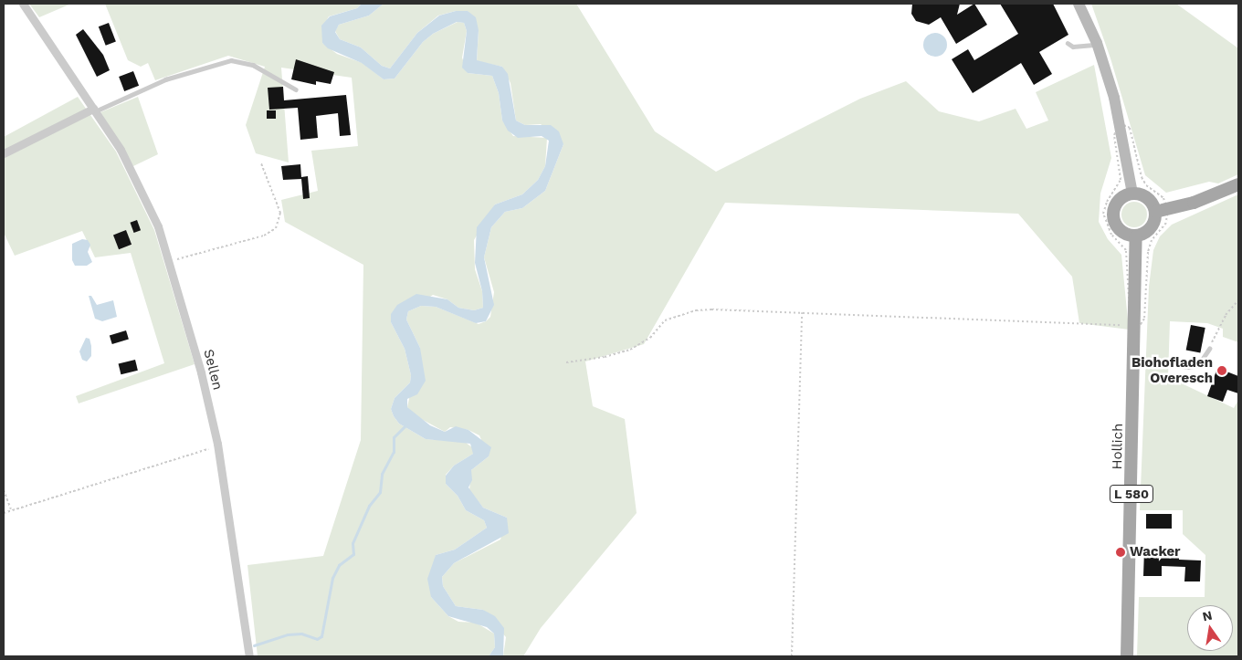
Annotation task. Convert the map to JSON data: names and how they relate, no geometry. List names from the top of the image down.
{
  "streets": {
    "main road": ["Hollich", "L 580"],
    "street": ["Sellen"]
  },
  "places": ["Biohofladen Overesch", "Wacker"],
  "north": "top"
}
